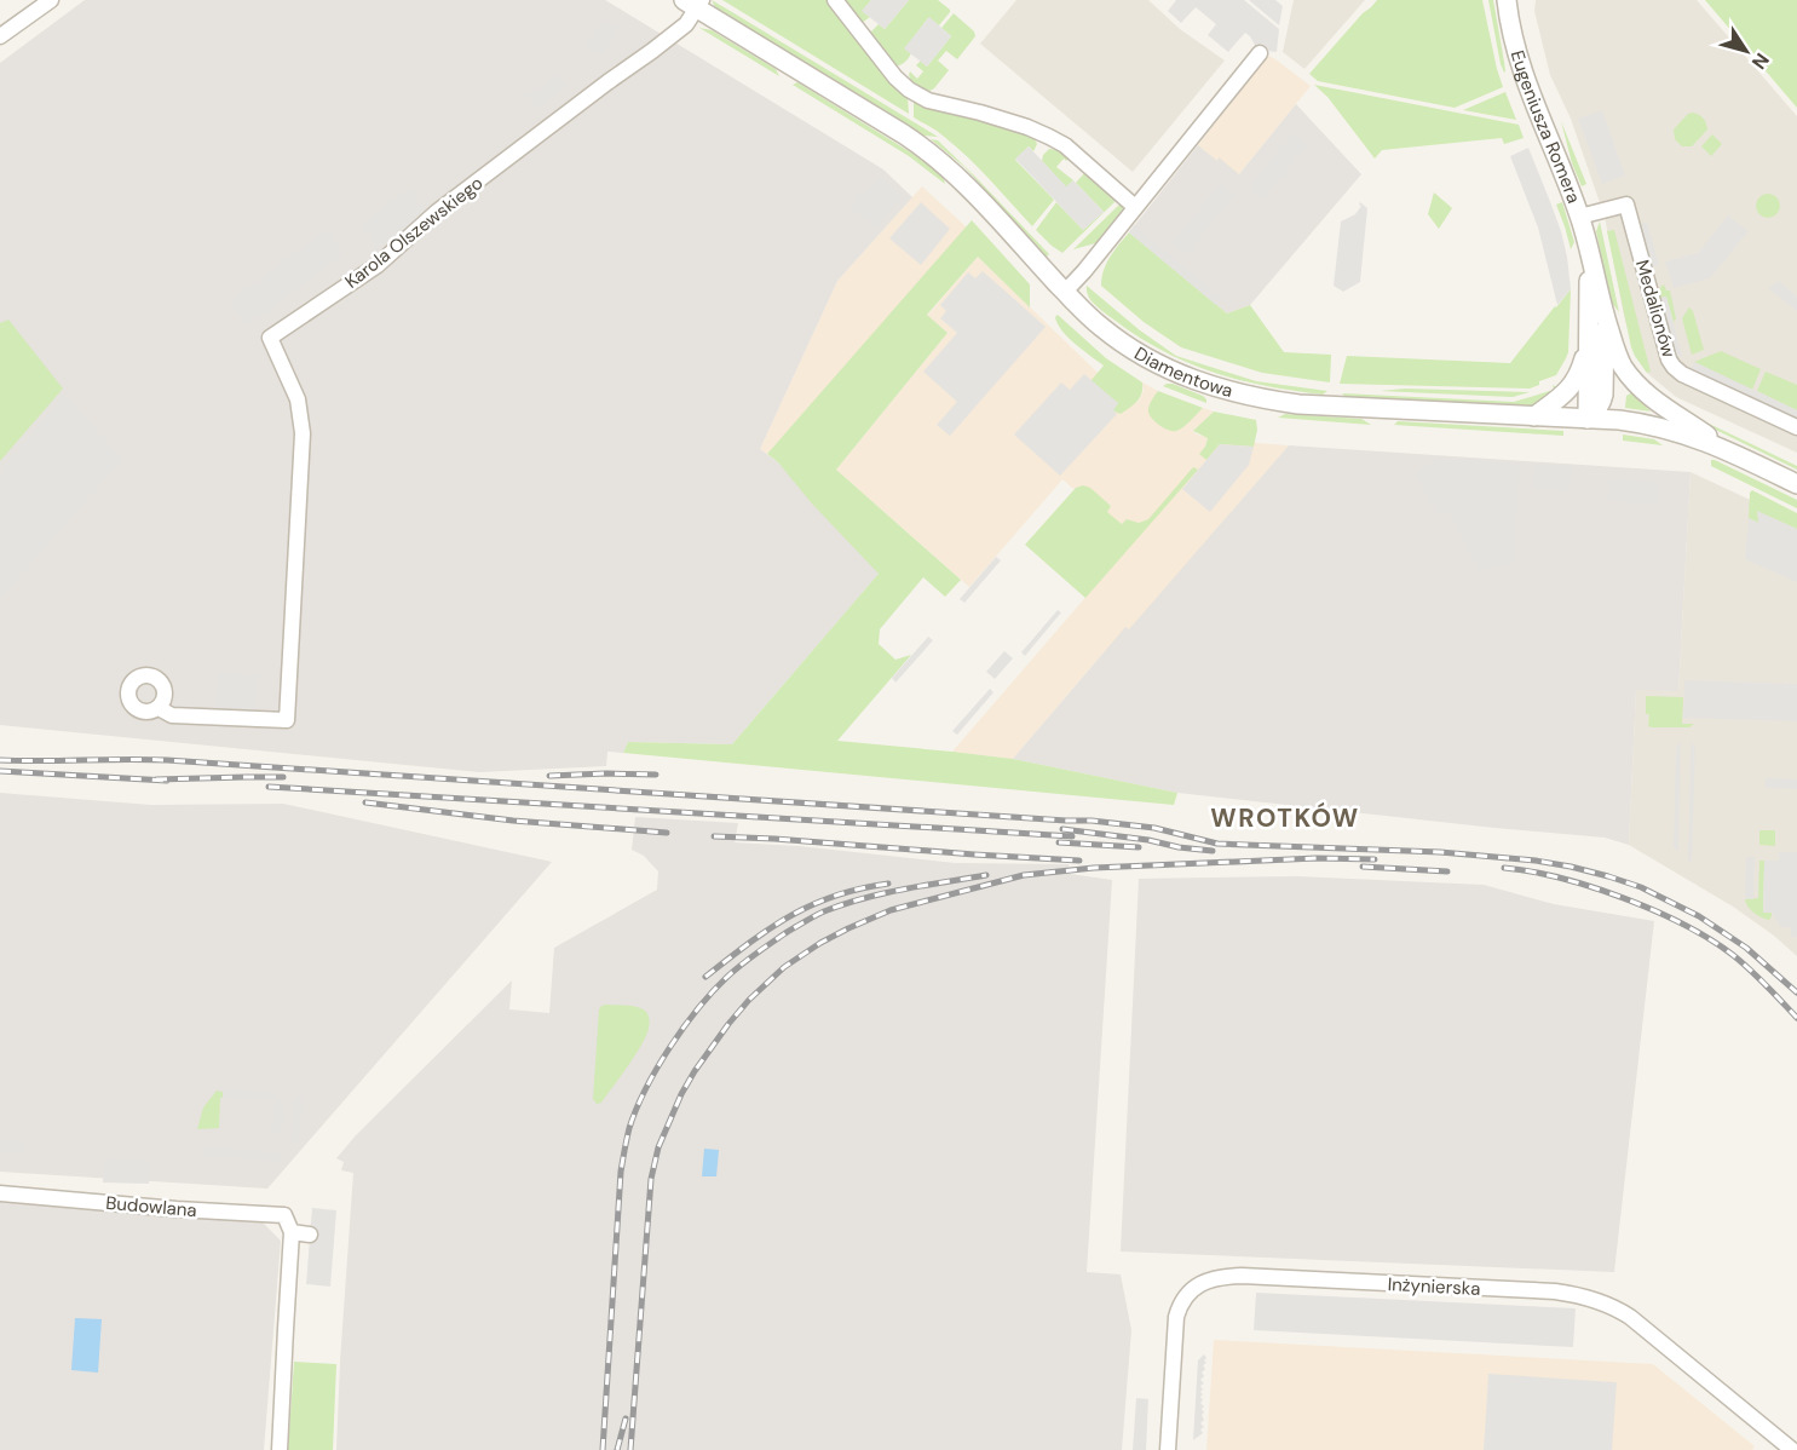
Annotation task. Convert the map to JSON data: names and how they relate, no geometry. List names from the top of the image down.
{
  "streets": {
    "street": [
      "Eugeniusza Romera",
      "Karola Olszewskiego",
      "Medalionów",
      "Diamentowa",
      "Budowlana",
      "Inżynierska"
    ]
  },
  "crossings": [
    ["Eugeniusza Romera", "Medalionów"],
    ["Eugeniusza Romera", "Diamentowa"],
    ["Karola Olszewskiego", "Diamentowa"]
  ],
  "districts": ["WROTKÓW"],
  "north": "bottom right"
}
